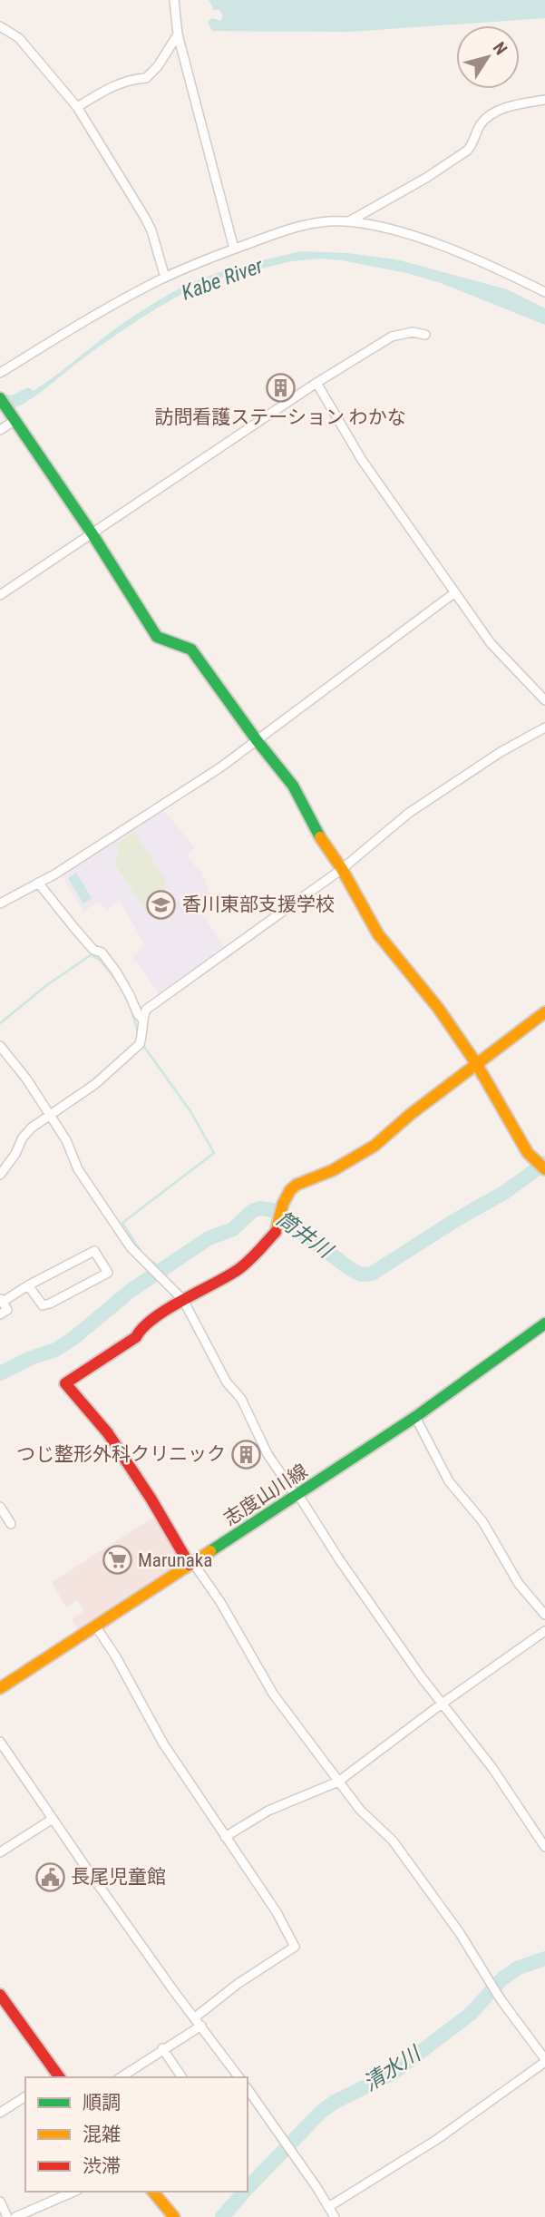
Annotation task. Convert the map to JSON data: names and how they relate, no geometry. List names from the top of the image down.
{
  "streets": {
    "street": ["志度山川線"]
  },
  "water": ["Kabe River", "筒井川", "清水川"],
  "places": {
    "building": ["訪問看護ステーション わかな", "つじ整形外科クリニック"],
    "school or university": ["香川東部支援学校"],
    "supermarket": ["Marunaka"],
    "public building": ["長尾児童館"]
  },
  "legend": ["順調", "混雑", "渋滞"],
  "north": "top right"
}
